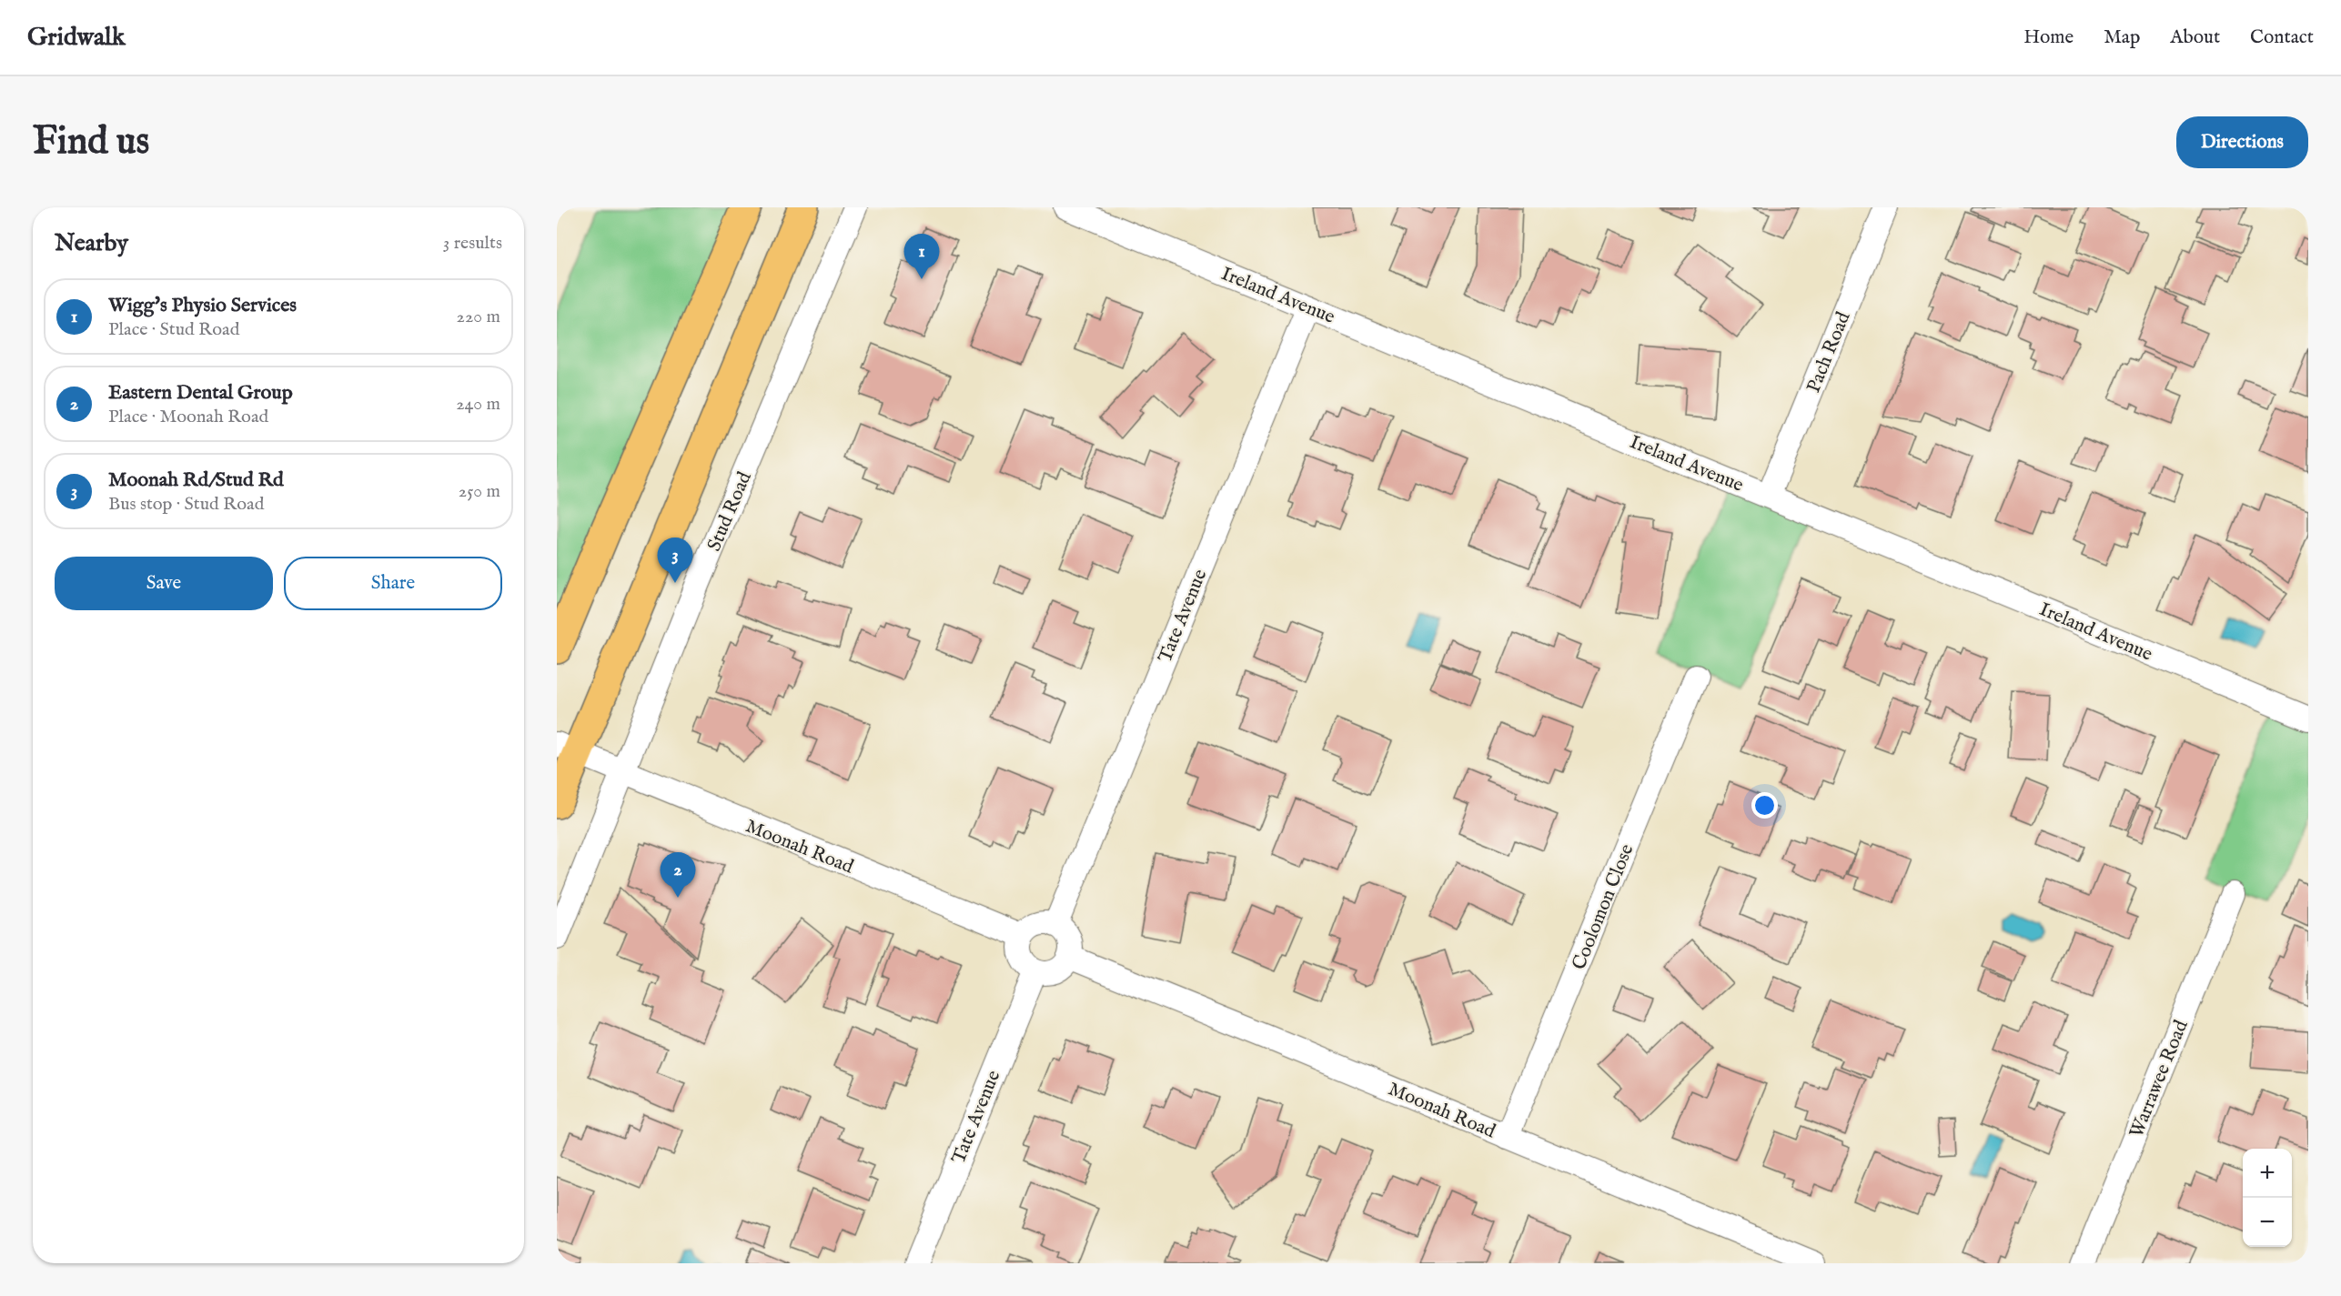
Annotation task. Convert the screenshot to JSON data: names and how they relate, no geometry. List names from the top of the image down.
{
  "streets": {
    "street": [
      "Ireland Avenue",
      "Pach Road",
      "Stud Road",
      "Tate Avenue",
      "Moonah Road",
      "Coolomon Close",
      "Warrawee Road"
    ]
  },
  "crossings": [
    ["Ireland Avenue", "Pach Road"],
    ["Ireland Avenue", "Tate Avenue"],
    ["Stud Road", "Moonah Road"],
    ["Tate Avenue", "Moonah Road"],
    ["Moonah Road", "Coolomon Close"]
  ],
  "page": {
    "header": "Gridwalk",
    "nav": [
      "Home",
      "Map",
      "About",
      "Contact"
    ],
    "buttons": [
      "Directions",
      ["Save", "Share"]
    ],
    "title": "Find us",
    "heading": ["Nearby", "3 results"],
    "pins": ["1", "3", "2"],
    "list": [
      {
        "mark": "1",
        "name": "Wigg's Physio Services",
        "note": "Place · Stud Road",
        "value": "220 m"
      },
      {
        "mark": "2",
        "name": "Eastern Dental Group",
        "note": "Place · Moonah Road",
        "value": "240 m"
      },
      {
        "mark": "3",
        "name": "Moonah Rd/Stud Rd",
        "note": "Bus stop · Stud Road",
        "value": "250 m"
      }
    ],
    "map_buttons": ["+", "−"]
  }
}
